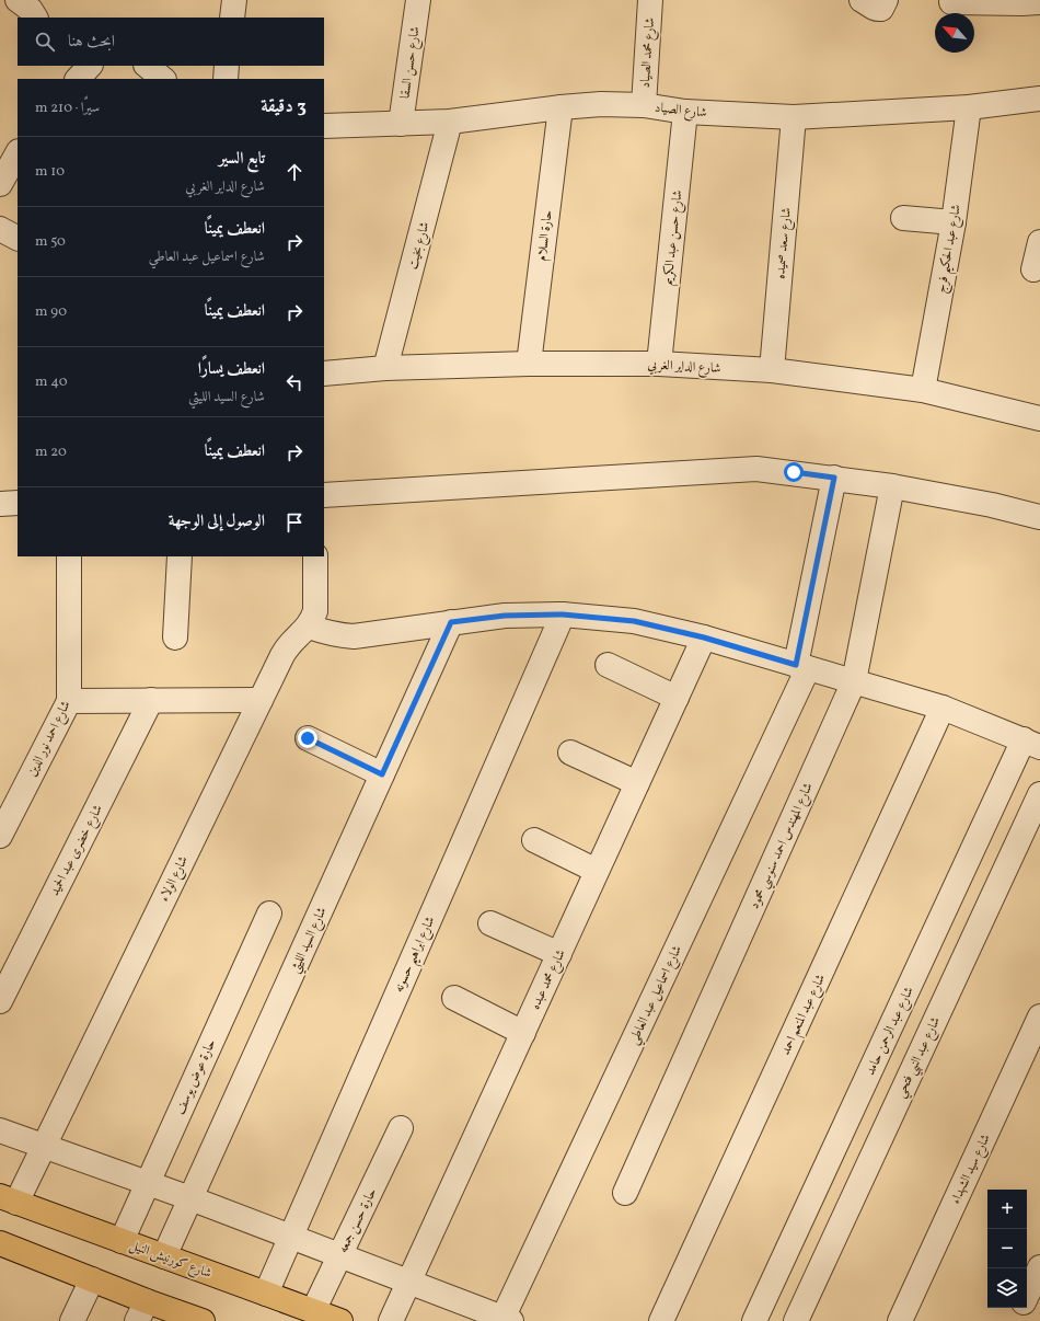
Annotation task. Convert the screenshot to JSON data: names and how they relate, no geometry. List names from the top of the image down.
{
  "streets": {
    "highway": ["شارع كورنيش النيل"],
    "street": [
      "شارع محمد الصياد",
      "شارع حسن السقا",
      "شارع الصياد",
      "حارة السلام",
      "شارع حسن عبد الكريم",
      "شارع سعد صميده",
      "شارع بخيت",
      "شارع عبد الحكيم فرج",
      "شارع الداير الغربي",
      "شارع احمد نور الدين",
      "شارع المهندس احمد سنوسي محمود",
      "شارع خضرى عبد الحميد",
      "شارع الولاء",
      "شارع السيد الليثي",
      "شارع ابراهيم حسونه",
      "شارع محمد عبده",
      "شارع اسماعيل عبد العاطي",
      "شارع عبد المنعم احمد",
      "شارع عبد الرحمن حامد",
      "شارع عبد النبي فتحي",
      "حارة عوض يوسف",
      "شارع سيد الشهداء",
      "حارة حسن جمعه"
    ]
  },
  "crossings": [
    ["شارع محمد الصياد", "شارع الصياد"],
    ["شارع حسن السقا", "شارع الصياد"],
    ["شارع الصياد", "حارة السلام"],
    ["شارع الصياد", "شارع حسن عبد الكريم"],
    ["شارع الصياد", "شارع سعد صميده"],
    ["شارع الصياد", "شارع بخيت"],
    ["شارع الصياد", "شارع عبد الحكيم فرج"],
    ["حارة السلام", "شارع الداير الغربي"],
    ["شارع حسن عبد الكريم", "شارع الداير الغربي"],
    ["شارع سعد صميده", "شارع الداير الغربي"],
    ["شارع بخيت", "شارع الداير الغربي"],
    ["شارع عبد الحكيم فرج", "شارع الداير الغربي"],
    ["شارع الولاء", "شارع كورنيش النيل"],
    ["شارع السيد الليثي", "شارع كورنيش النيل"],
    ["شارع ابراهيم حسونه", "شارع كورنيش النيل"],
    ["حارة عوض يوسف", "شارع كورنيش النيل"],
    ["حارة حسن جمعه", "شارع كورنيش النيل"]
  ],
  "north": "top left",
  "page": {
    "search": "ابحث هنا",
    "heading": ["3 دقيقة", "سيرًا · 210 m"],
    "list": [
      ["تابع السير", "شارع الداير الغربي", "10 m"],
      ["انعطف يمينًا", "شارع اسماعيل عبد العاطي", "50 m"],
      ["انعطف يمينًا", "90 m"],
      ["انعطف يسارًا", "شارع السيد الليثي", "40 m"],
      ["انعطف يمينًا", "20 m"],
      "الوصول إلى الوجهة"
    ],
    "map_buttons": ["+", "−"]
  }
}
